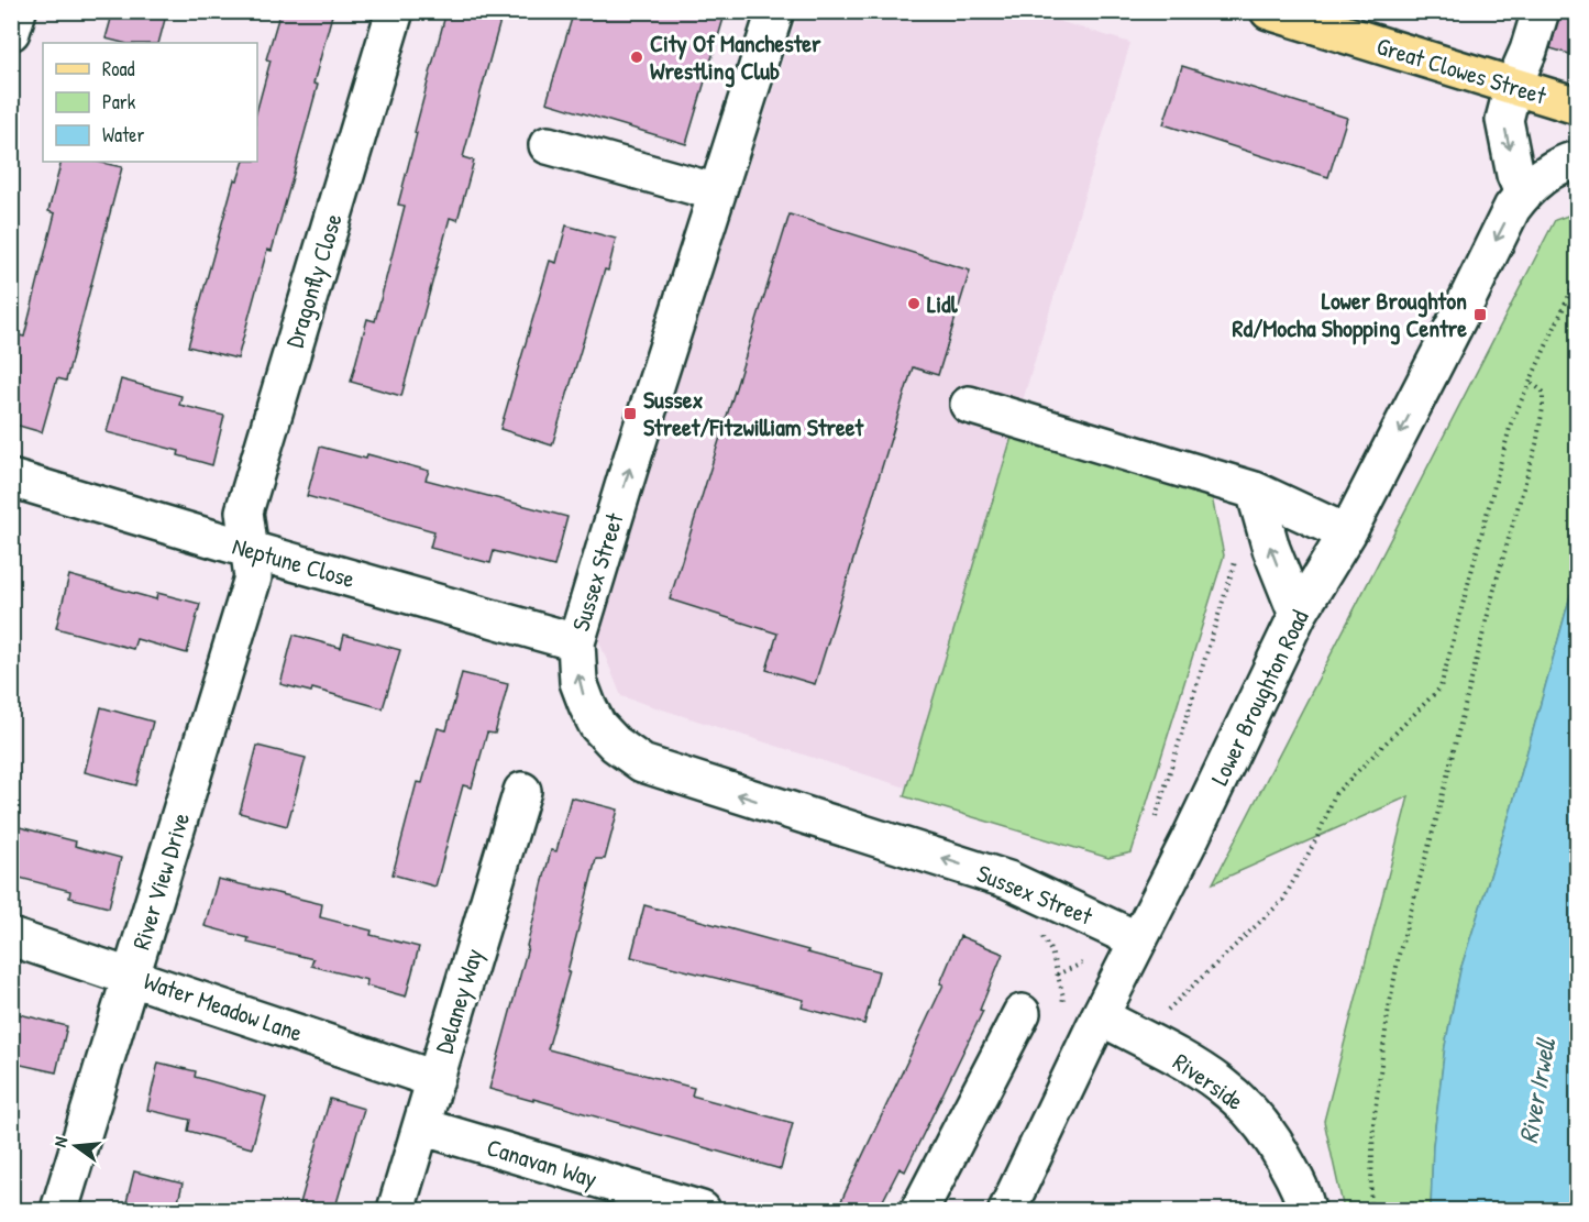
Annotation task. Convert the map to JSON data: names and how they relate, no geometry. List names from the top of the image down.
{
  "streets": {
    "main road": ["Great Clowes Street"],
    "street": [
      "Dragonfly Close",
      "Neptune Close",
      "Sussex Street",
      "Lower Broughton Road",
      "River View Drive",
      "Delaney Way",
      "Water Meadow Lane",
      "Riverside",
      "Canavan Way"
    ]
  },
  "crossings": [
    ["Dragonfly Close", "Neptune Close"],
    ["Dragonfly Close", "River View Drive"],
    ["Neptune Close", "Sussex Street"],
    ["Neptune Close", "River View Drive"],
    ["Sussex Street", "Lower Broughton Road"],
    ["Lower Broughton Road", "Riverside"],
    ["River View Drive", "Water Meadow Lane"],
    ["Delaney Way", "Water Meadow Lane"],
    ["Delaney Way", "Canavan Way"]
  ],
  "water": ["River Irwell"],
  "places": {
    "other": ["City Of Manchester Wrestling Club", "Lidl"],
    "transit": ["Lower Broughton Rd/Mocha Shopping Centre", "Sussex Street/Fitzwilliam Street"]
  },
  "legend": ["Road", "Park", "Water"],
  "north": "left"
}
